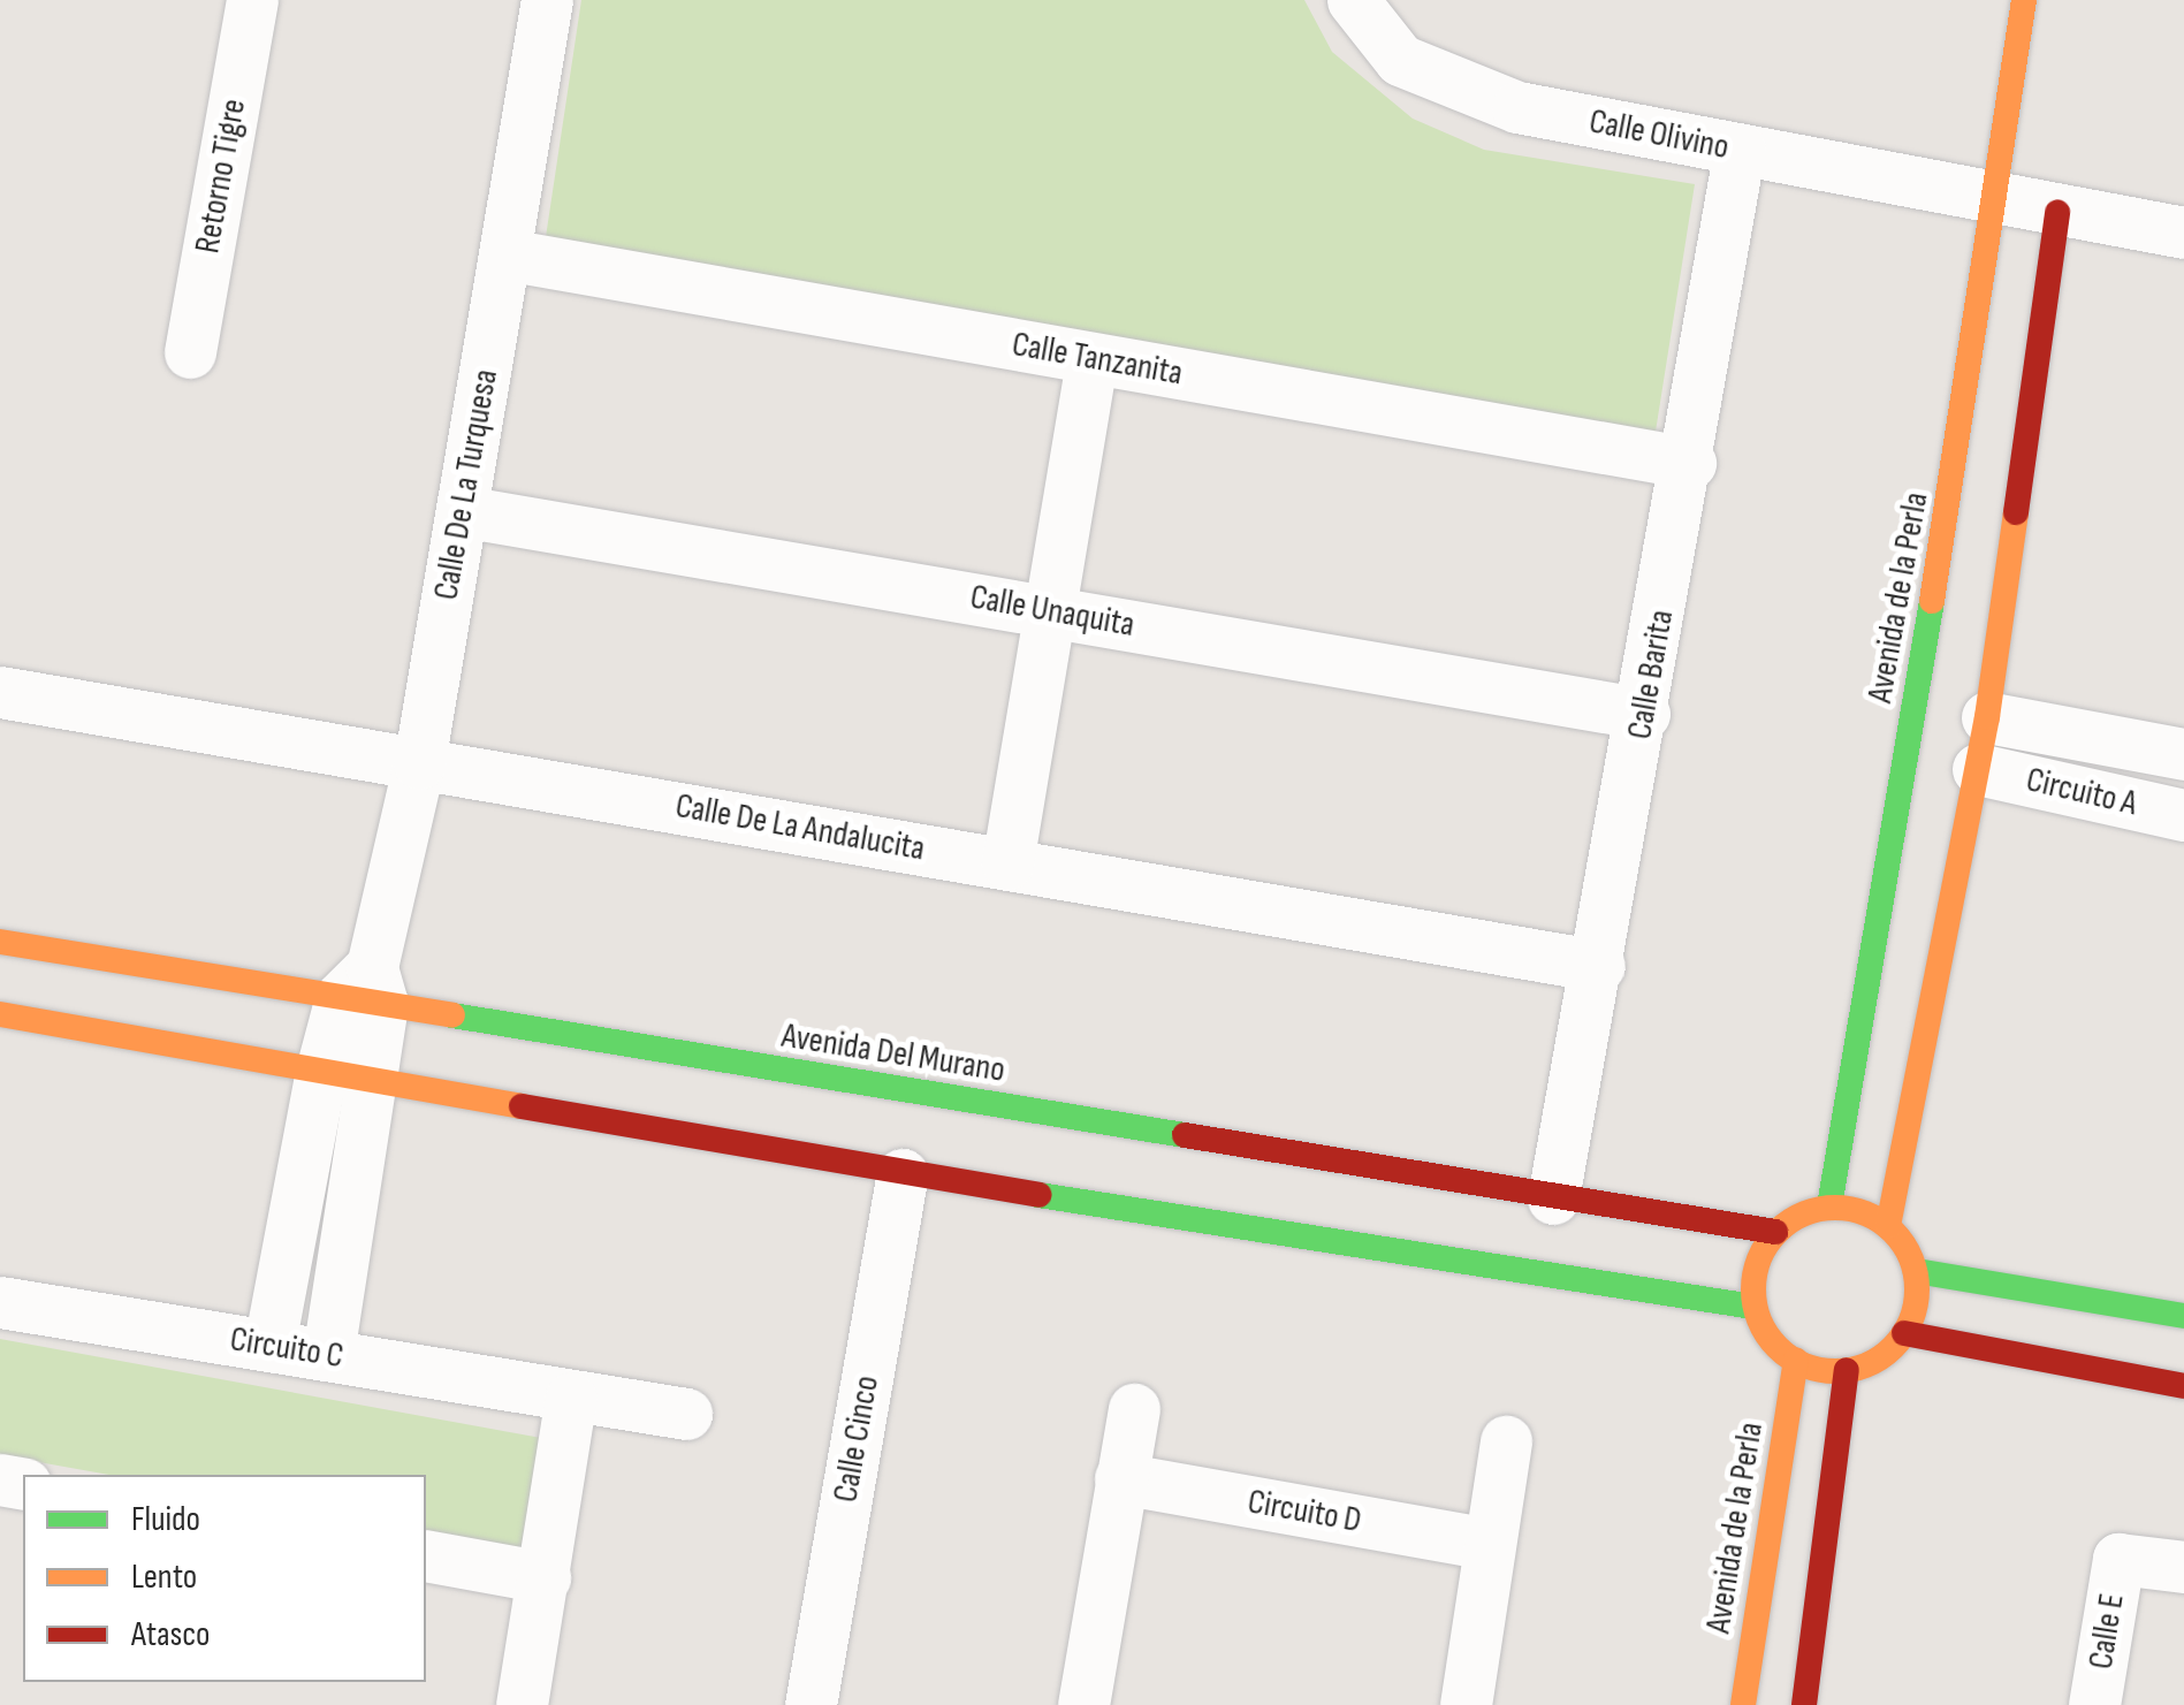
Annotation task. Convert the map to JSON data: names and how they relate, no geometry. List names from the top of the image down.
{
  "streets": {
    "street": [
      "Calle Olivino",
      "Retorno Tigre",
      "Calle Tanzanita",
      "Calle De La Turquesa",
      "Avenida de la Perla",
      "Calle Unaquita",
      "Calle Barita",
      "Circuito A",
      "Calle De La Andalucita",
      "Avenida Del Murano",
      "Circuito C",
      "Calle Cinco",
      "Circuito D",
      "Calle E"
    ]
  },
  "crossings": [
    ["Calle Olivino", "Avenida de la Perla"],
    ["Calle Olivino", "Calle Barita"],
    ["Calle Tanzanita", "Calle De La Turquesa"],
    ["Calle Tanzanita", "Calle Barita"],
    ["Calle De La Turquesa", "Calle Unaquita"],
    ["Calle De La Turquesa", "Calle De La Andalucita"],
    ["Calle De La Turquesa", "Avenida Del Murano"],
    ["Calle De La Turquesa", "Circuito C"],
    ["Avenida de la Perla", "Circuito A"],
    ["Avenida de la Perla", "Avenida Del Murano"],
    ["Calle Unaquita", "Calle Barita"],
    ["Calle Barita", "Calle De La Andalucita"],
    ["Calle Barita", "Avenida Del Murano"]
  ],
  "legend": ["Fluido", "Lento", "Atasco"]
}
